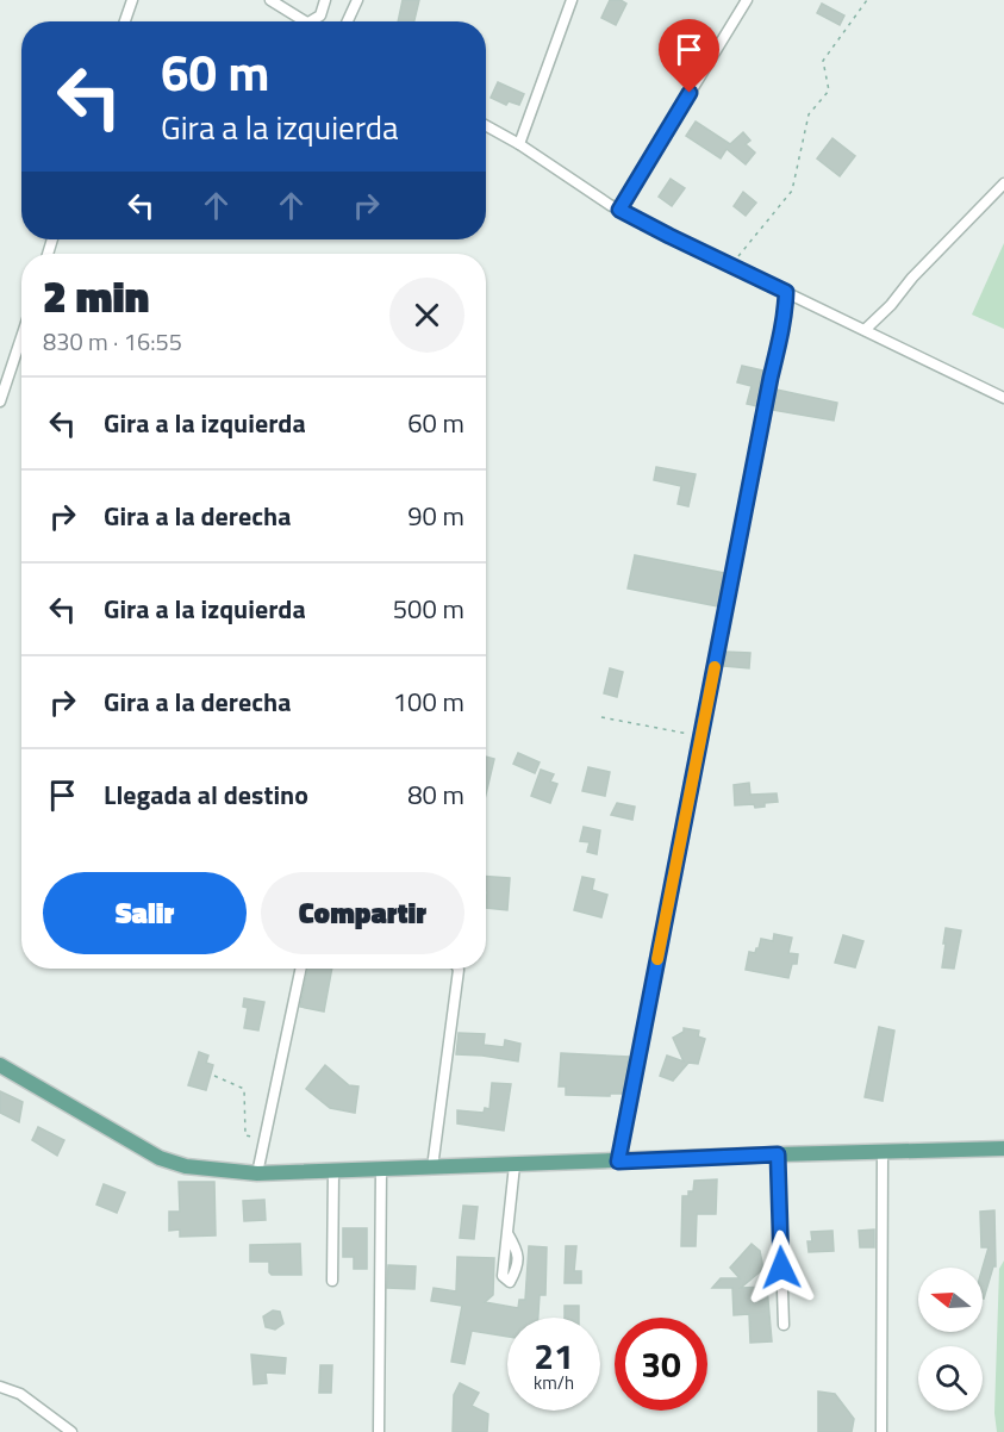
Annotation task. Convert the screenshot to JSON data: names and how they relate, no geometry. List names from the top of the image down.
{
  "north": "left",
  "page": {
    "turn": ["60 m", "Gira a la izquierda"],
    "heading": ["2 min", "830 m · 16:55"],
    "list": [
      {
        "name": "Gira a la izquierda",
        "value": "60 m"
      },
      {
        "name": "Gira a la derecha",
        "value": "90 m"
      },
      {
        "name": "Gira a la izquierda",
        "value": "500 m"
      },
      {
        "name": "Gira a la derecha",
        "value": "100 m"
      },
      {
        "name": "Llegada al destino",
        "value": "80 m"
      }
    ],
    "buttons": ["Salir", "Compartir"],
    "speed": "21 km/h",
    "limit": "30"
  }
}
